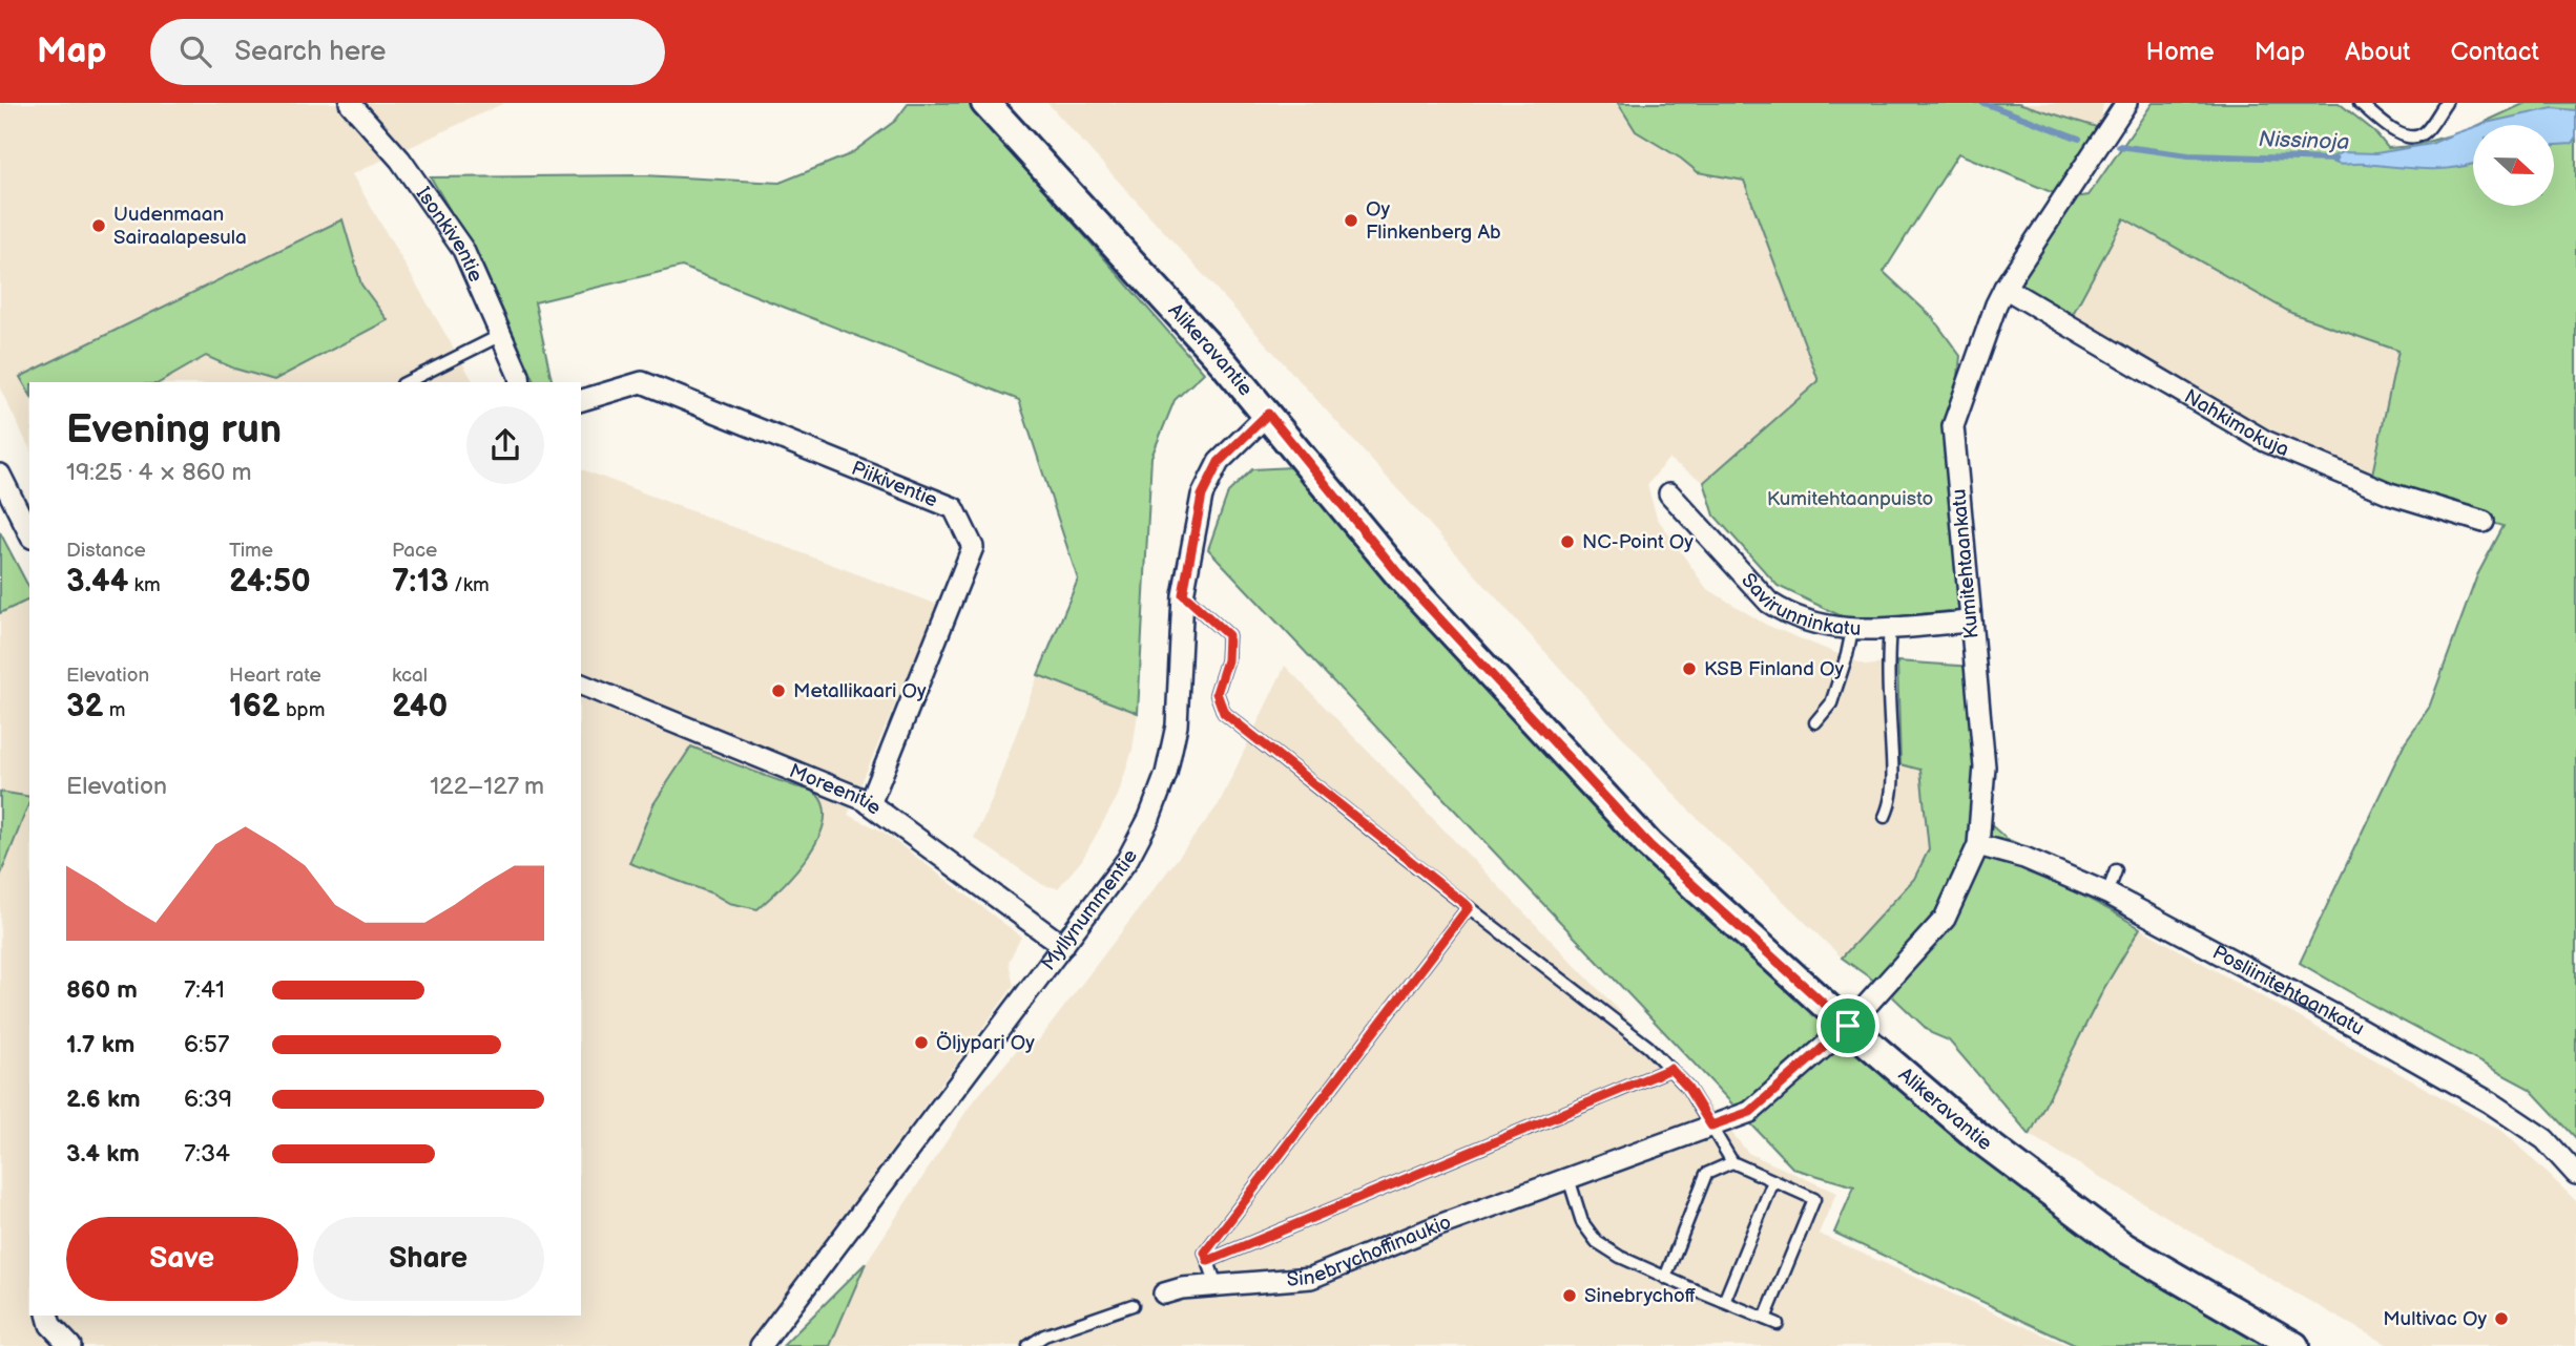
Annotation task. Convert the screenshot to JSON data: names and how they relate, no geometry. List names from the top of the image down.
{
  "streets": {
    "street": [
      "Isonkiventie",
      "Alikeravantie",
      "Nahkimokuja",
      "Piikiventie",
      "Kumitehtaankatu",
      "Savirunninkatu",
      "Moreenitie",
      "Myllynummentie",
      "Posliinitehtaankatu",
      "Sinebrychoffinaukio"
    ]
  },
  "crossings": [
    ["Alikeravantie", "Kumitehtaankatu"],
    ["Alikeravantie", "Myllynummentie"],
    ["Alikeravantie", "Sinebrychoffinaukio"],
    ["Nahkimokuja", "Kumitehtaankatu"],
    ["Piikiventie", "Moreenitie"],
    ["Kumitehtaankatu", "Savirunninkatu"],
    ["Kumitehtaankatu", "Posliinitehtaankatu"],
    ["Kumitehtaankatu", "Sinebrychoffinaukio"],
    ["Moreenitie", "Myllynummentie"]
  ],
  "water": ["Nissinoja"],
  "parks": ["Kumitehtaanpuisto"],
  "places": [
    "Oy Flinkenberg Ab",
    "Uudenmaan Sairaalapesula",
    "NC-Point Oy",
    "KSB Finland Oy",
    "Metallikaari Oy",
    "Öljypari Oy",
    "Sinebrychoff",
    "Multivac Oy"
  ],
  "north": "right",
  "page": {
    "header": "Map",
    "search": "Search here",
    "nav": [
      "Home",
      "Map",
      "About",
      "Contact"
    ],
    "heading": ["Evening run", "19:25 · 4 × 860 m"],
    "stats": [
      ["Distance", "3.44 km"],
      ["Time", "24:50"],
      ["Pace", "7:13 /km"],
      ["Elevation", "32 m"],
      ["Heart rate", "162 bpm"],
      ["kcal", "240"]
    ],
    "chart": ["Elevation", "122–127 m"],
    "list": [
      {
        "name": "860 m",
        "note": "7:41"
      },
      {
        "name": "1.7 km",
        "note": "6:57"
      },
      {
        "name": "2.6 km",
        "note": "6:39"
      },
      {
        "name": "3.4 km",
        "note": "7:34"
      }
    ],
    "buttons": ["Save", "Share"]
  }
}
